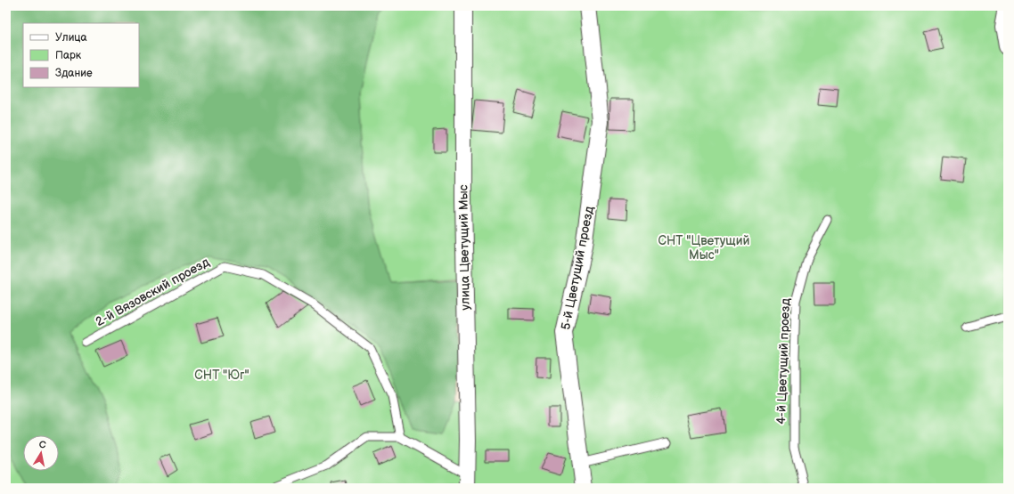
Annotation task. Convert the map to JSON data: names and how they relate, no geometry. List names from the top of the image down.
{
  "streets": {
    "street": ["улица Цветущий Мыс", "5-й Цветущий проезд"],
    "lane": ["2-й Вязовский проезд", "4-й Цветущий проезд"]
  },
  "parks": ["СНТ \"Цветущий Мыс\"", "СНТ \"Юг\""],
  "legend": ["Улица", "Парк", "Здание"],
  "north": "top"
}
